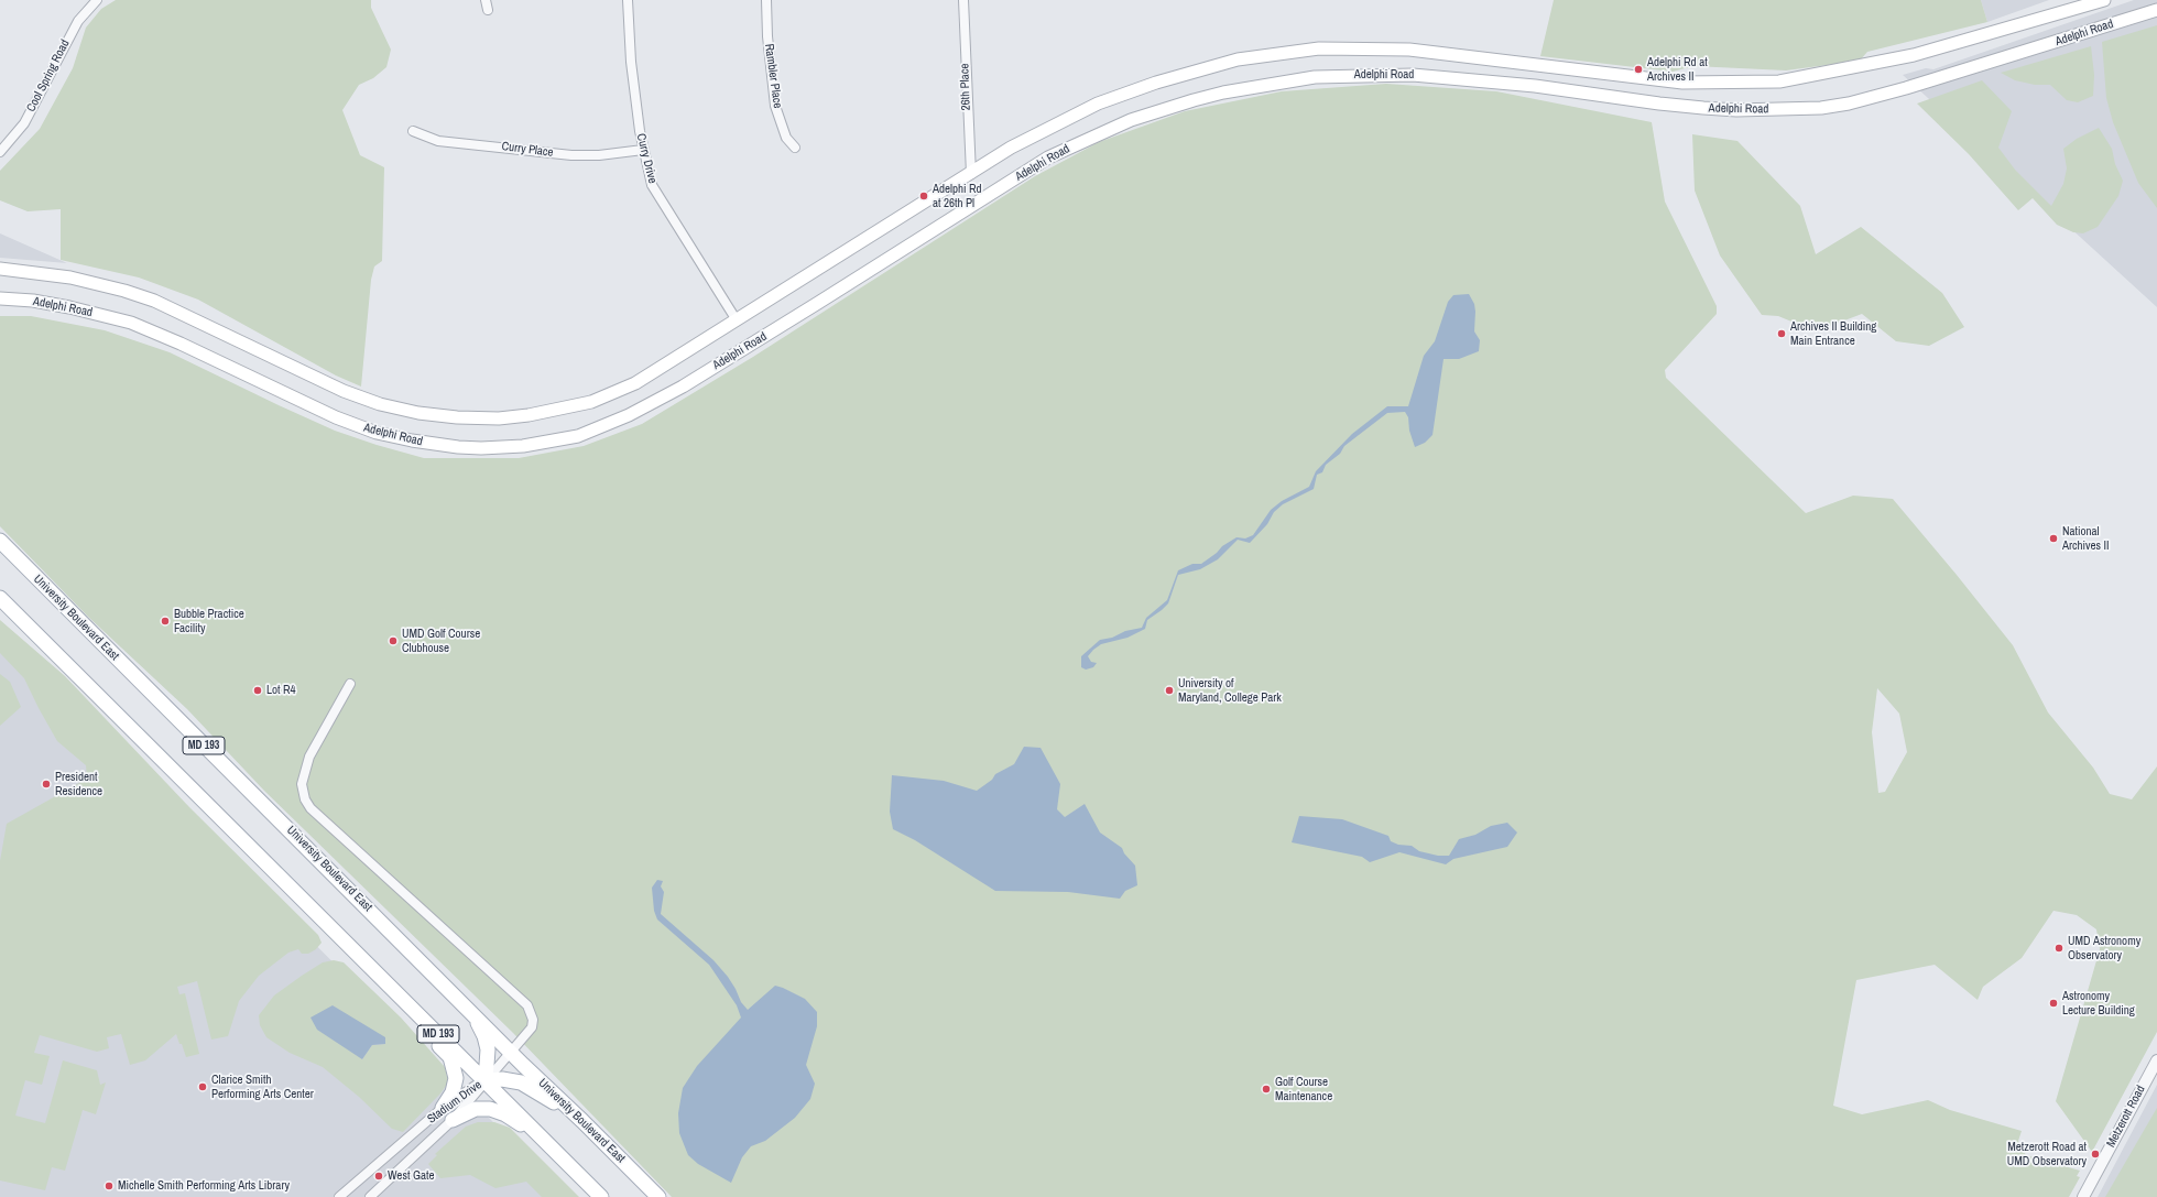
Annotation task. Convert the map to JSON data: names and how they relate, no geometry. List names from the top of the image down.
{
  "streets": {
    "main road": ["Adelphi Road", "University Boulevard East", "MD 193"],
    "street": [
      "Cool Spring Road",
      "Rambler Place",
      "26th Place",
      "Curry Place",
      "Curry Drive",
      "Stadium Drive",
      "Metzerott Road"
    ]
  },
  "crossings": [
    ["Adelphi Road", "26th Place"],
    ["Adelphi Road", "Curry Drive"],
    ["Curry Place", "Curry Drive"],
    ["MD 193", "Stadium Drive"]
  ],
  "places": [
    "Adelphi Rd at Archives II",
    "Adelphi Rd at 26th Pl",
    "Archives II Building Main Entrance",
    "National Archives II",
    "Bubble Practice Facility",
    "UMD Golf Course Clubhouse",
    "Lot R4",
    "University of Maryland, College Park",
    "President Residence",
    "UMD Astronomy Observatory",
    "Astronomy Lecture Building",
    "Clarice Smith Performing Arts Center",
    "Golf Course Maintenance",
    "Metzerott Road at UMD Observatory",
    "West Gate",
    "Michelle Smith Performing Arts Library"
  ]
}
